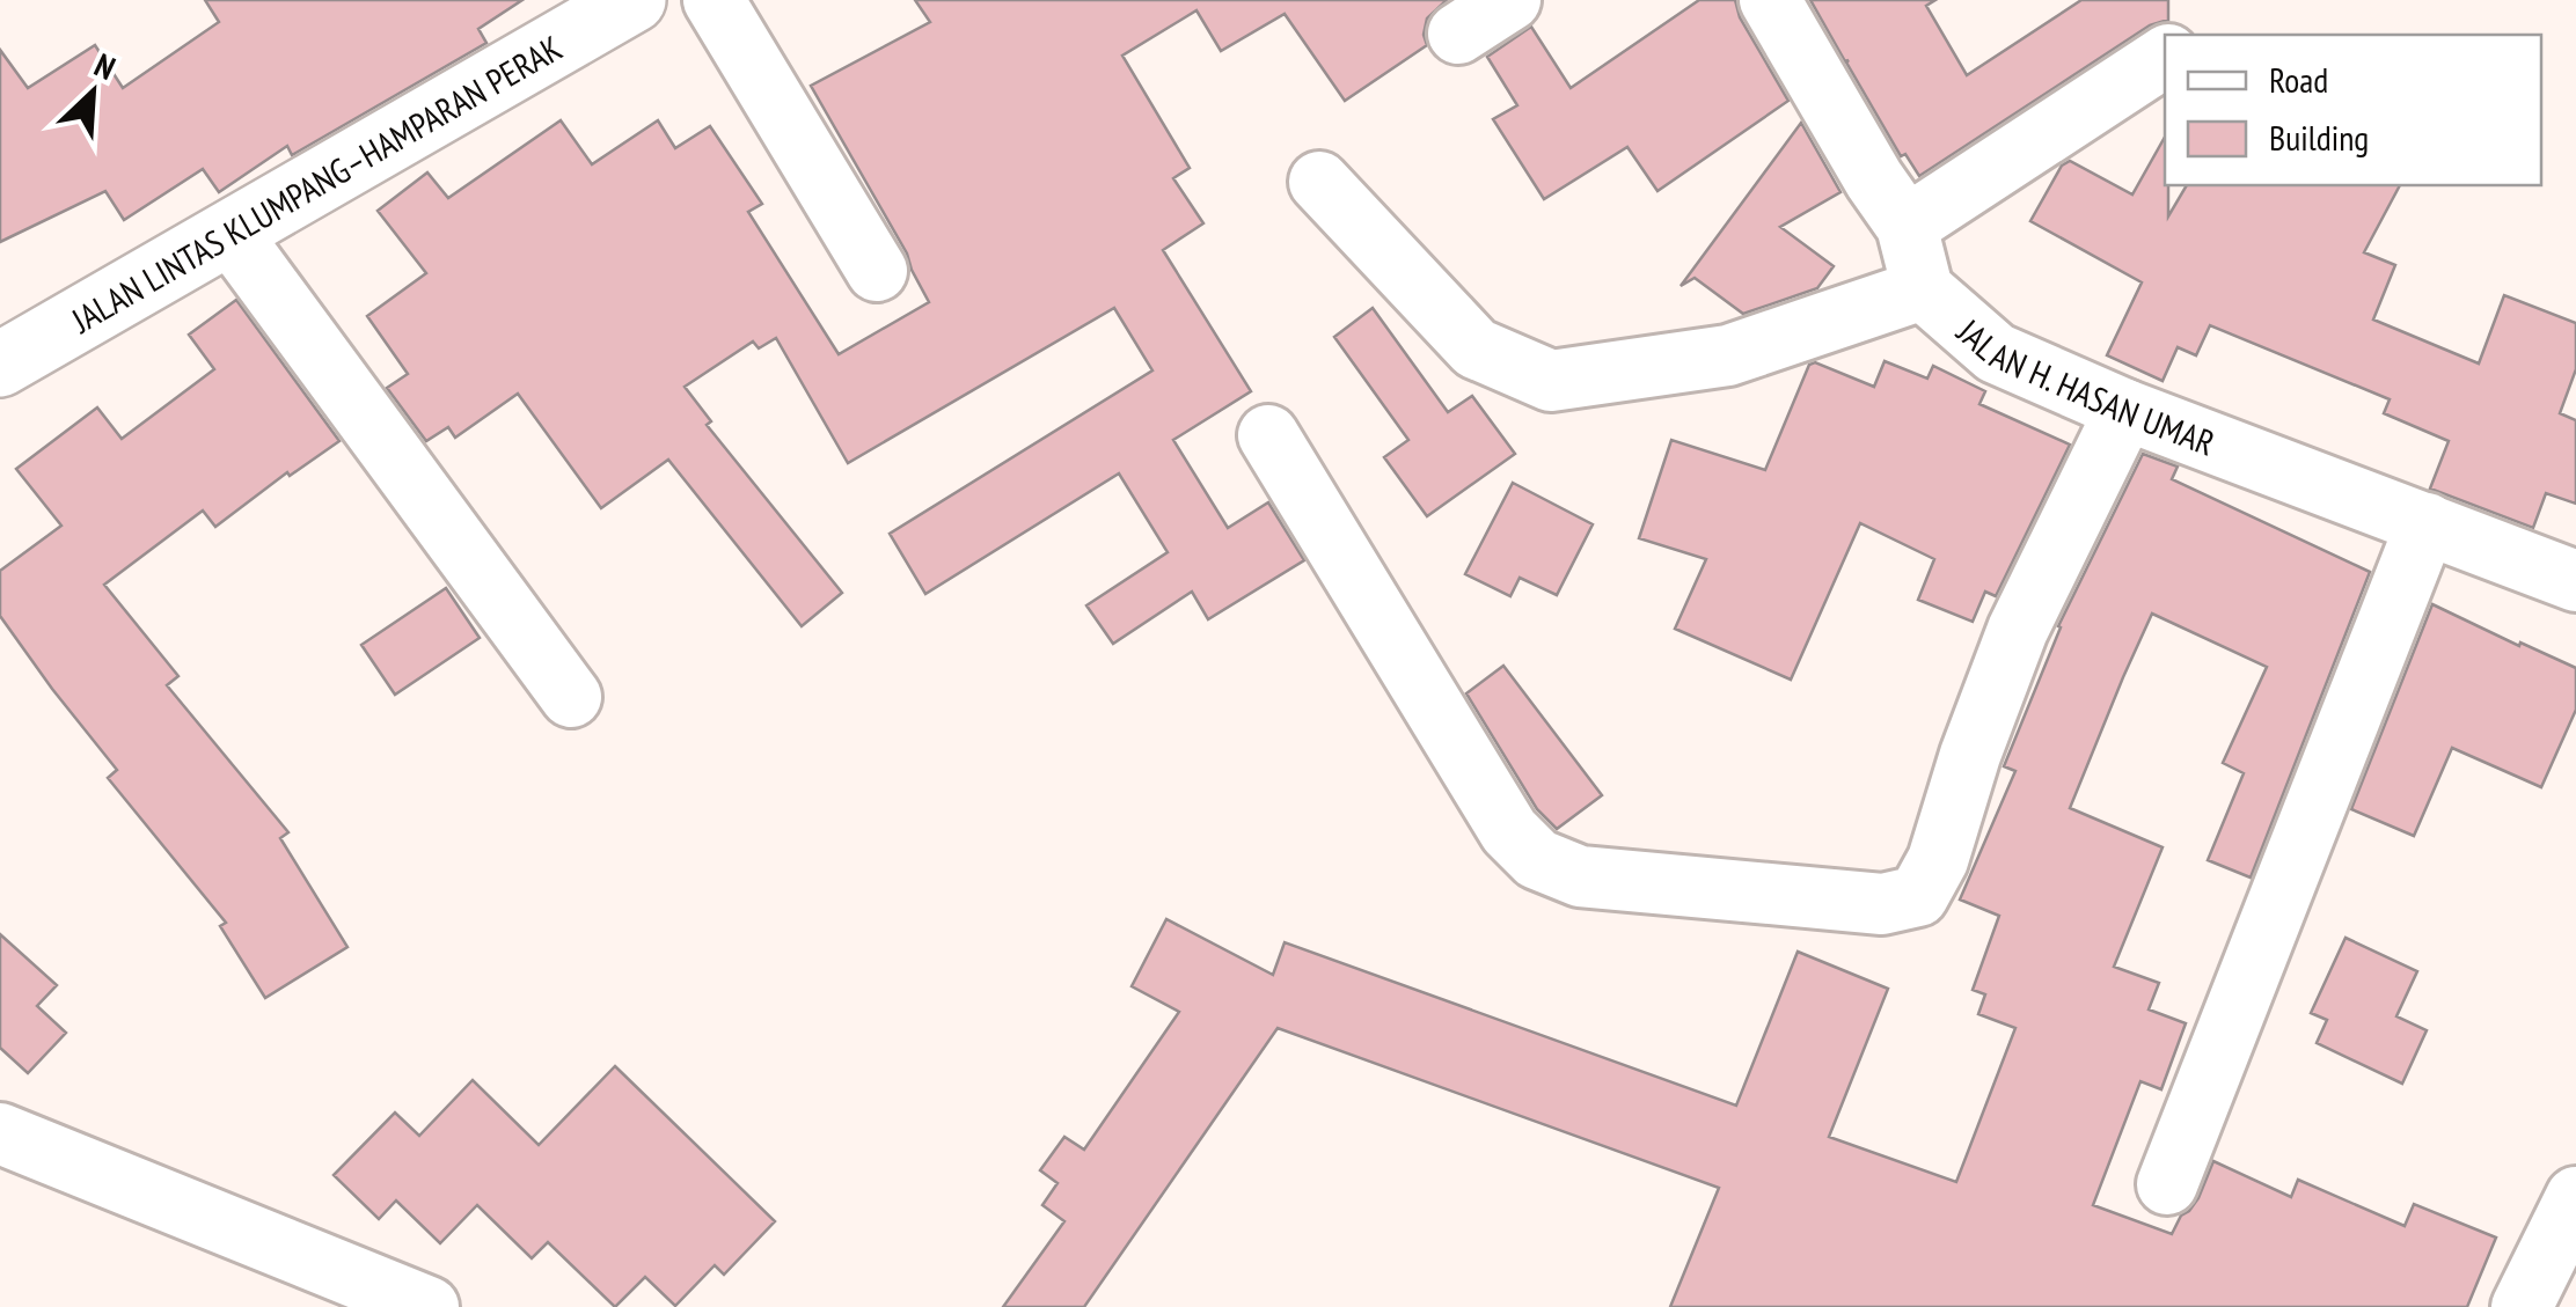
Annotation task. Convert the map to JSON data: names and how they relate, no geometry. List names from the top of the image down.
{
  "streets": {
    "main road": ["JALAN LINTAS KLUMPANG–HAMPARAN PERAK"],
    "street": ["JALAN H. HASAN UMAR"]
  },
  "legend": ["Road", "Building"],
  "north": "top right"
}
